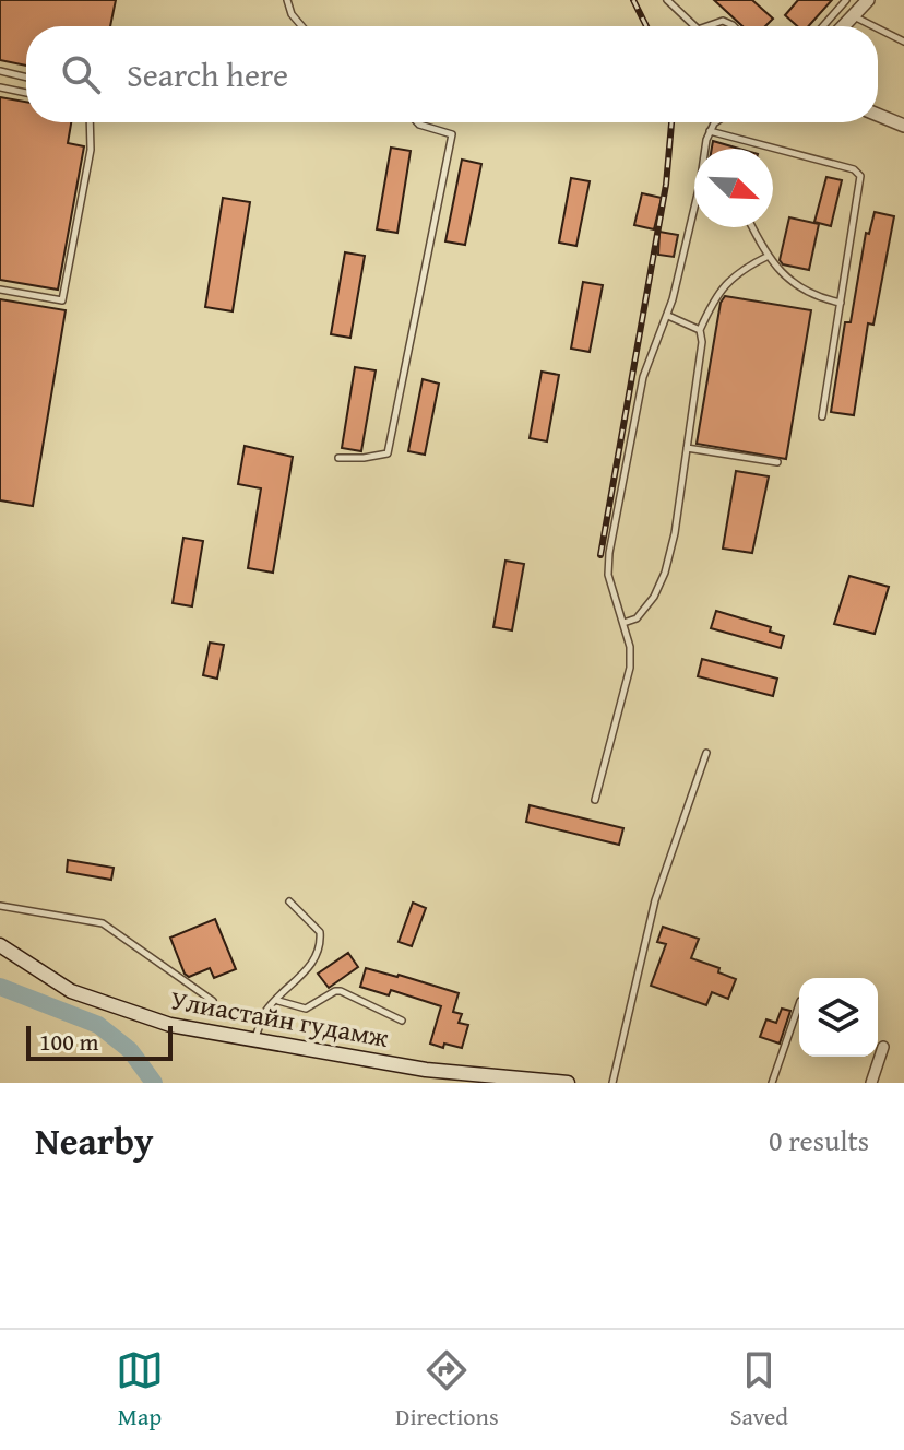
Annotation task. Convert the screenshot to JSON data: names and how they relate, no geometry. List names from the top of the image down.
{
  "streets": {
    "main road": ["Улиастайн гудамж"]
  },
  "scale_bar": "100 m",
  "north": "bottom right",
  "page": {
    "search": "Search here",
    "scale": "100 m",
    "heading": ["Nearby", "0 results"],
    "nav": ["Map", "Directions", "Saved"]
  }
}
